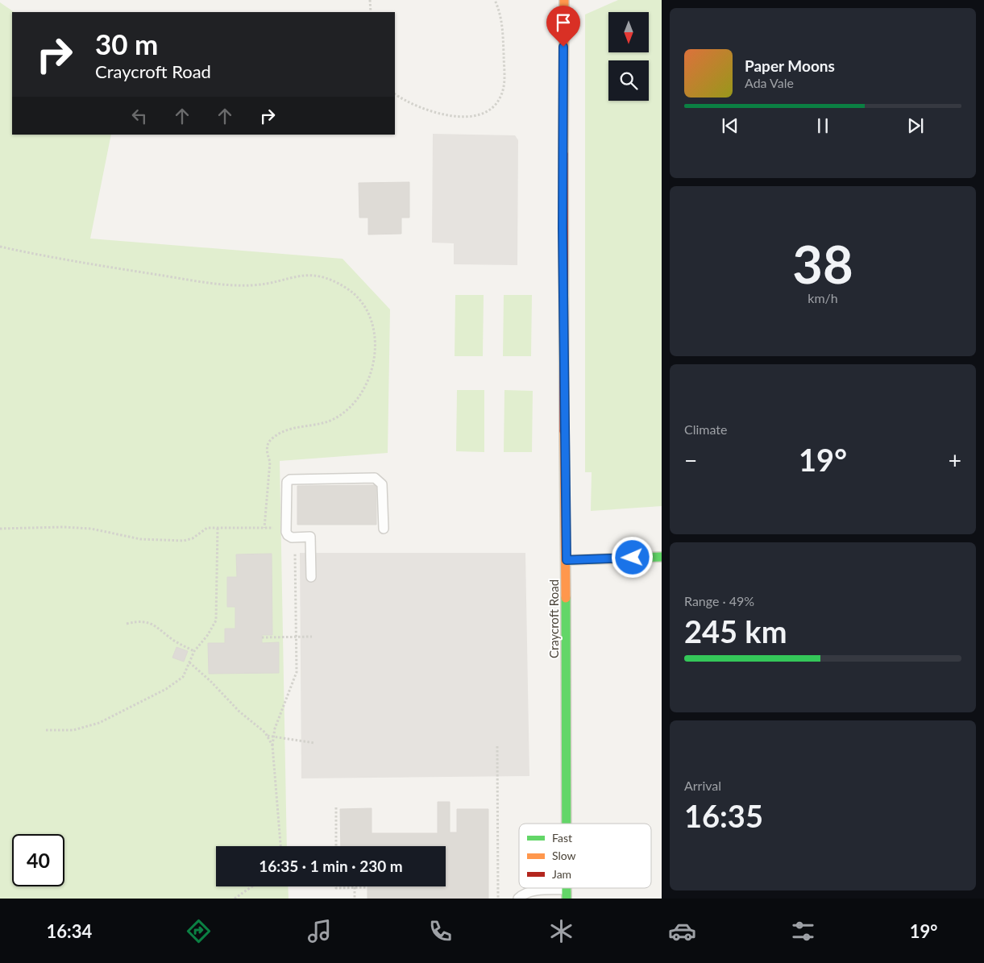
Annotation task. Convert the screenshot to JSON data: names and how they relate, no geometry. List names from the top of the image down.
{
  "streets": {
    "street": ["Craycroft Road"]
  },
  "legend": ["Fast", "Slow", "Jam"],
  "north": "bottom",
  "page": {
    "turn": ["30 m", "Craycroft Road"],
    "song": ["Paper Moons", "Ada Vale"],
    "tile": [
      ["38", "km/h"],
      "Climate",
      ["Range · 49%", "245 km"],
      ["Arrival", "16:35"]
    ],
    "heat": ["−", "19°", "+"],
    "limit": "40",
    "trip": "16:35 · 1 min · 230 m",
    "tabs": ["16:34", "19°"]
  }
}
